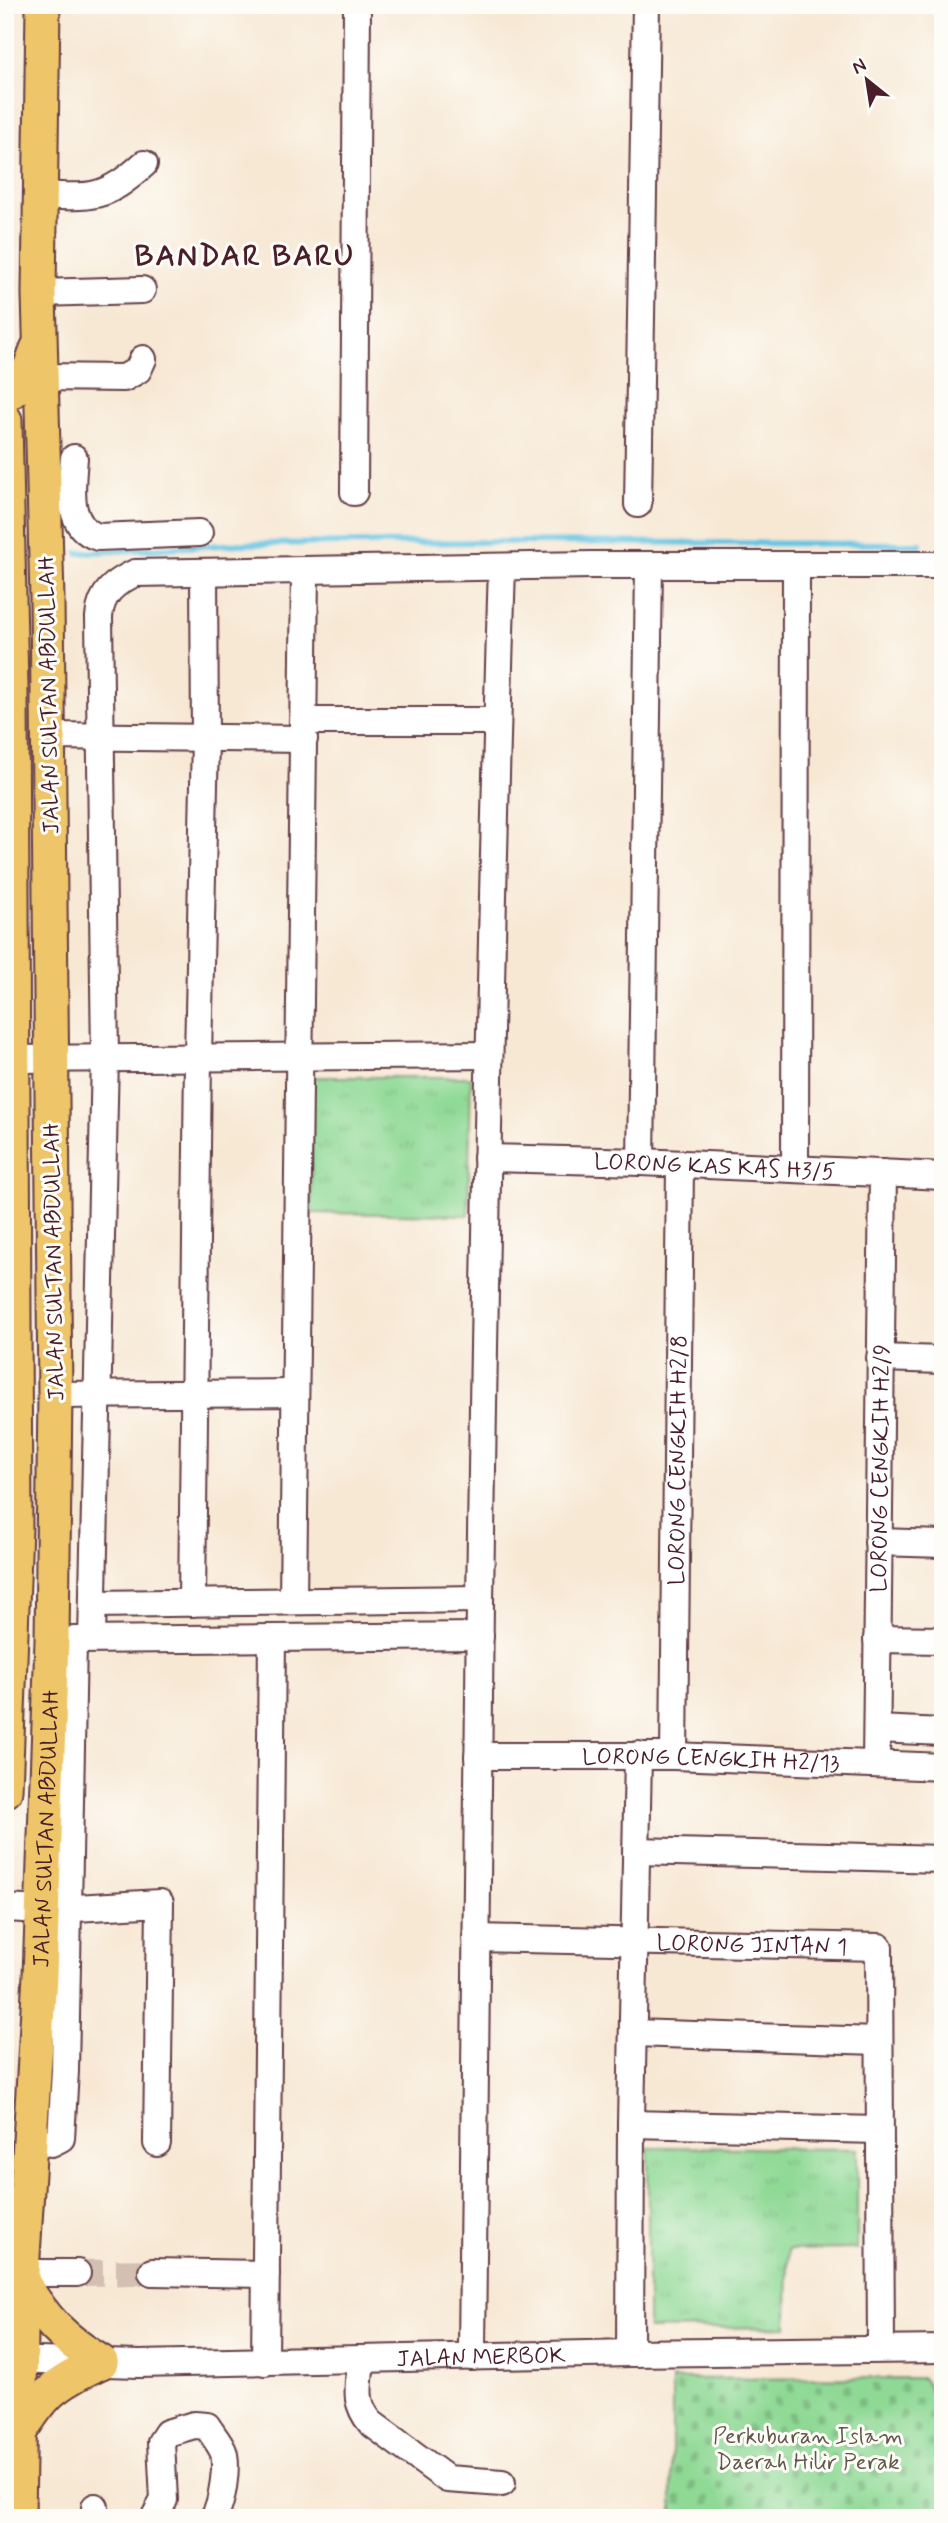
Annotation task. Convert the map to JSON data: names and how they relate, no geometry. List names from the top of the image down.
{
  "streets": {
    "main road": ["JALAN SULTAN ABDULLAH"],
    "street": [
      "LORONG KAS KAS H3/5",
      "LORONG CENGKIH H2/8",
      "LORONG CENGKIH H2/9",
      "LORONG CENGKIH H2/13",
      "LORONG JINTAN 1",
      "JALAN MERBOK"
    ]
  },
  "crossings": [
    ["JALAN SULTAN ABDULLAH", "JALAN MERBOK"],
    ["LORONG KAS KAS H3/5", "LORONG CENGKIH H2/8"],
    ["LORONG KAS KAS H3/5", "LORONG CENGKIH H2/9"],
    ["LORONG CENGKIH H2/8", "LORONG CENGKIH H2/13"],
    ["LORONG CENGKIH H2/9", "LORONG CENGKIH H2/13"],
    ["LORONG JINTAN 1", "JALAN MERBOK"]
  ],
  "districts": ["BANDAR BARU"],
  "parks": ["Perkuburan Islam Daerah Hilir Perak"],
  "north": "top left"
}
